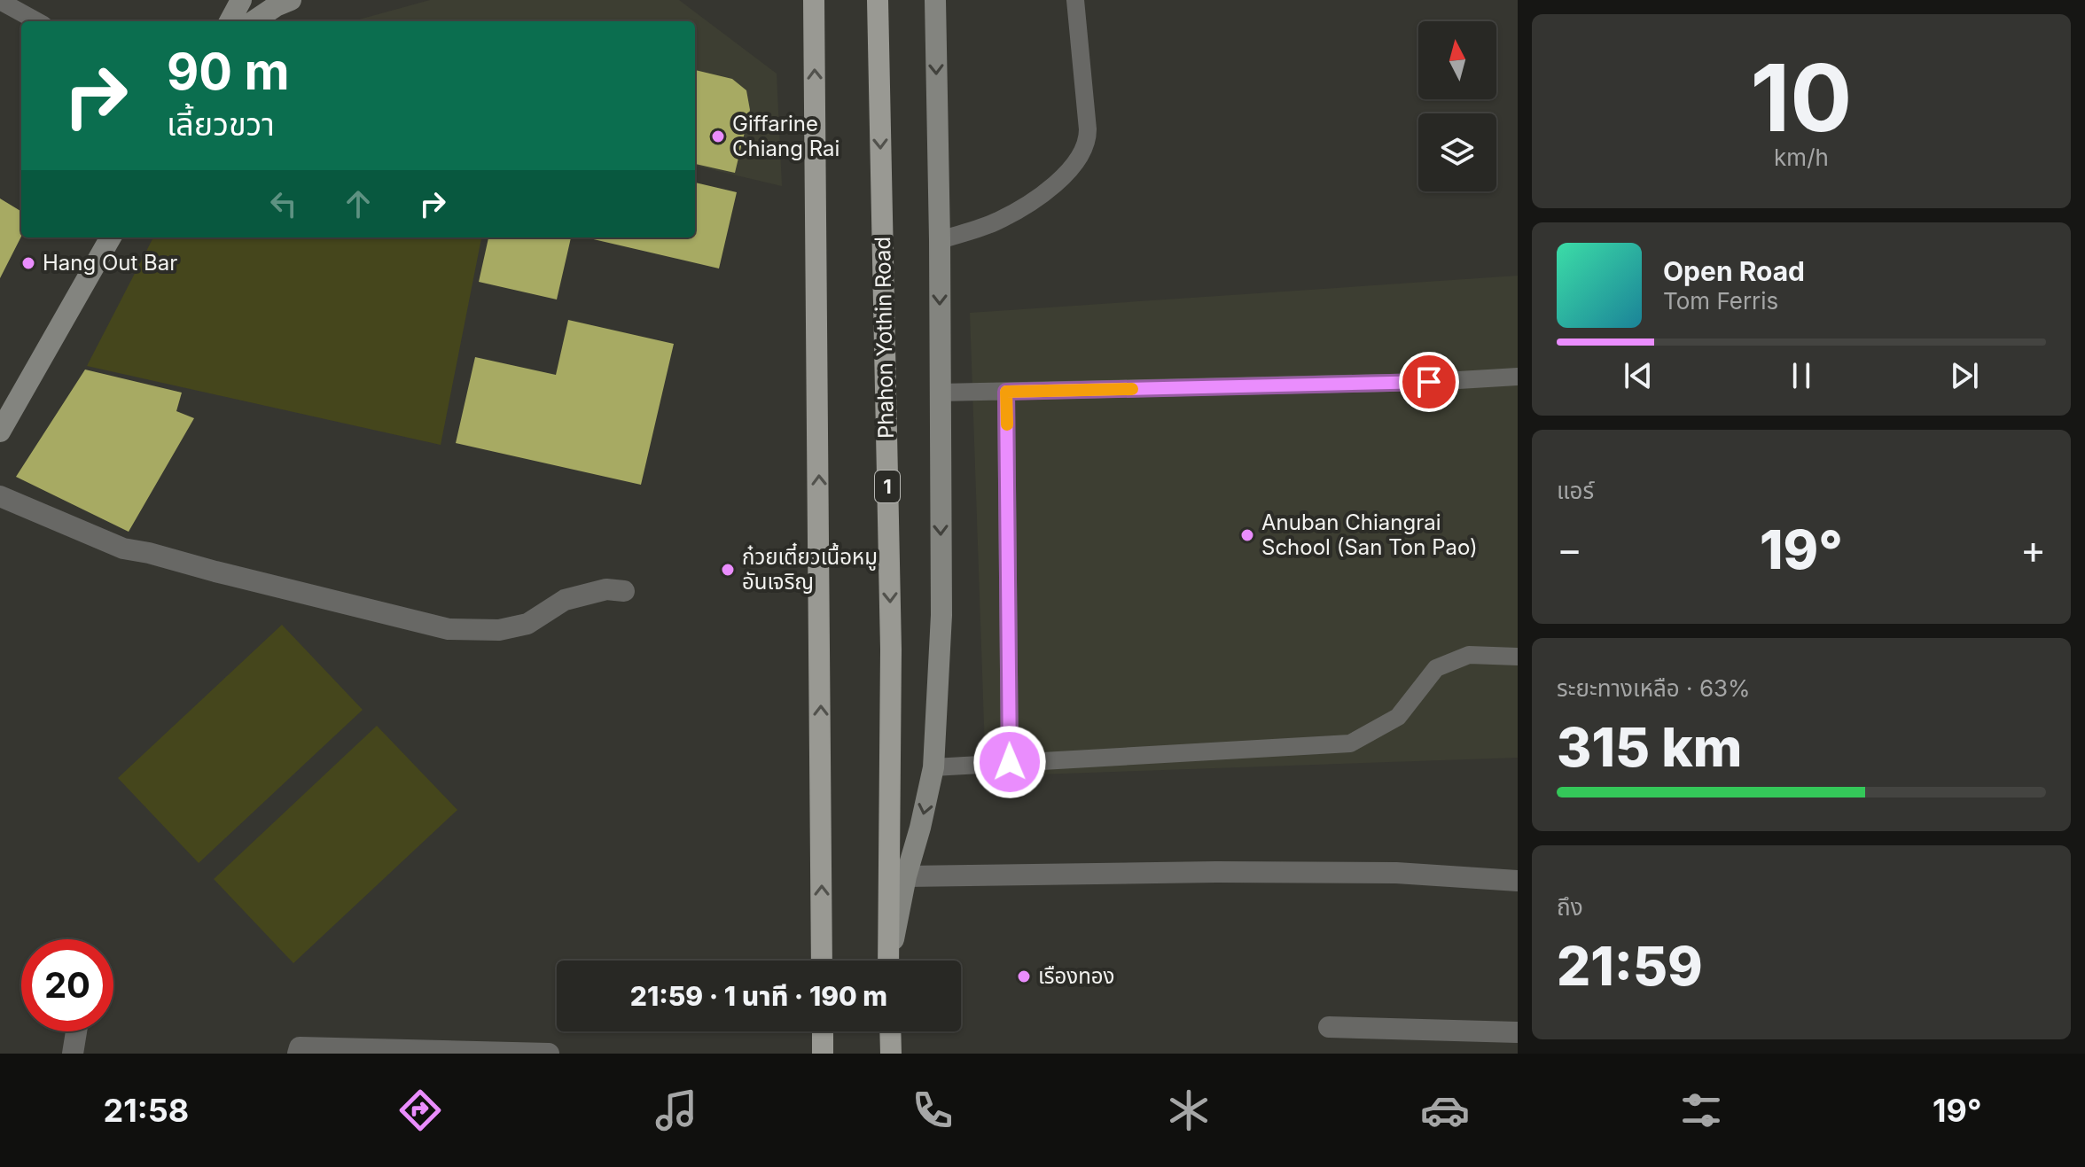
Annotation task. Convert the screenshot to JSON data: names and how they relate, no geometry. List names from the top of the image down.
{
  "streets": {
    "main road": ["Phahon Yothin Road", "1"]
  },
  "places": [
    "Giffarine Chiang Rai",
    "Hang Out Bar",
    "Anuban Chiangrai School (San Ton Pao)",
    "ก๋วยเตี๋ยวเนื้อหมู อันเจริญ",
    "เรืองทอง"
  ],
  "north": "top",
  "page": {
    "tile": [
      ["10", "km/h"],
      "แอร์",
      ["ระยะทางเหลือ · 63%", "315 km"],
      ["ถึง", "21:59"]
    ],
    "turn": ["90 m", "เลี้ยวขวา"],
    "song": ["Open Road", "Tom Ferris"],
    "heat": ["−", "19°", "+"],
    "limit": "20",
    "trip": "21:59 · 1 นาที · 190 m",
    "tabs": ["21:58", "19°"]
  }
}
